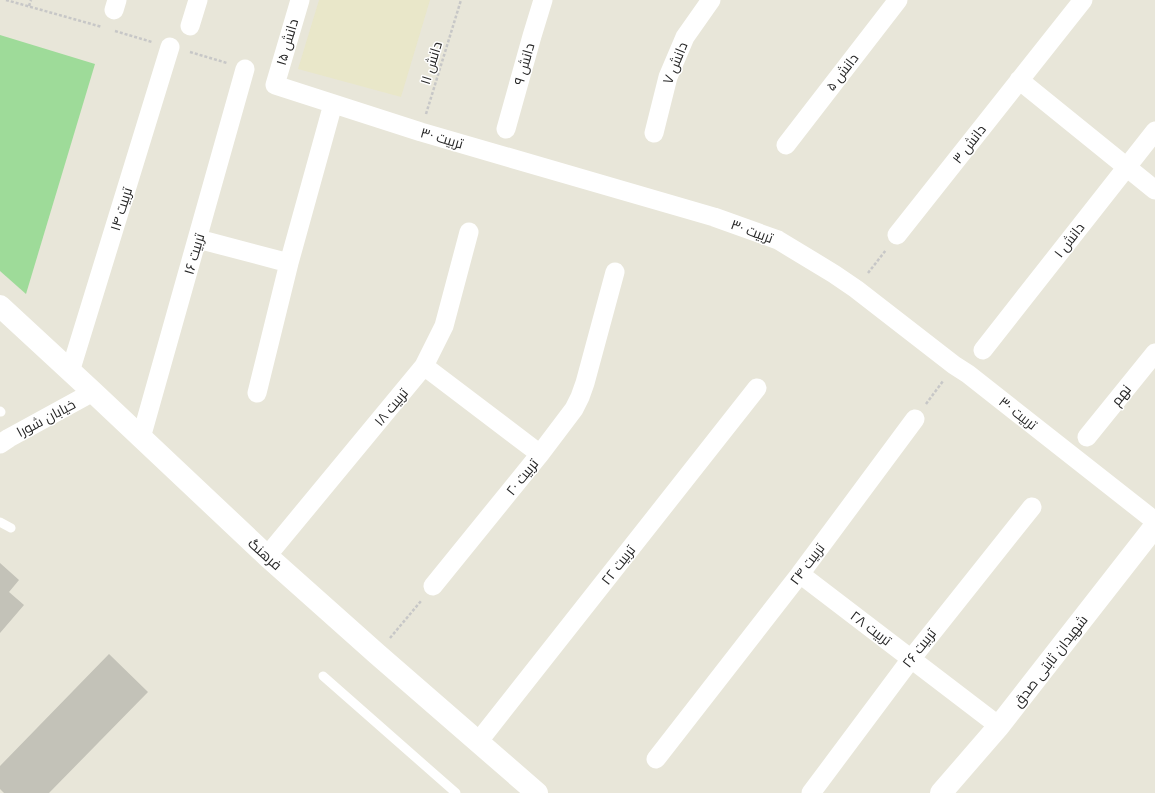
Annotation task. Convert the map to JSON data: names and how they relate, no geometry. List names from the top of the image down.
{
  "streets": {
    "main road": ["فرهنگ", "شهیدان ثابتی صدق"],
    "street": [
      "دانش ۱۵",
      "دانش ۷",
      "دانش ۹",
      "دانش ۵",
      "تربیت ۳۰",
      "دانش ۳",
      "تربیت ۱۴",
      "دانش ۱",
      "تربیت ۱۶",
      "نهم",
      "تربیت ۱۸",
      "خیابان شورا",
      "تربیت ۲۰",
      "تربیت ۲۴",
      "تربیت ۲۲",
      "تربیت ۲۸",
      "تربیت ۲۶"
    ],
    "path": ["دانش ۱۱"]
  },
  "crossings": [
    ["دانش ۱۵", "تربیت ۳۰"],
    ["دانش ۱۱", "تربیت ۳۰"],
    ["تربیت ۱۴", "فرهنگ"],
    ["تربیت ۱۶", "فرهنگ"],
    ["تربیت ۱۸", "فرهنگ"],
    ["خیابان شورا", "فرهنگ"],
    ["فرهنگ", "تربیت ۲۲"],
    ["تربیت ۲۴", "تربیت ۲۸"],
    ["تربیت ۲۸", "تربیت ۲۶"],
    ["تربیت ۲۸", "شهیدان ثابتی صدق"]
  ]
}
